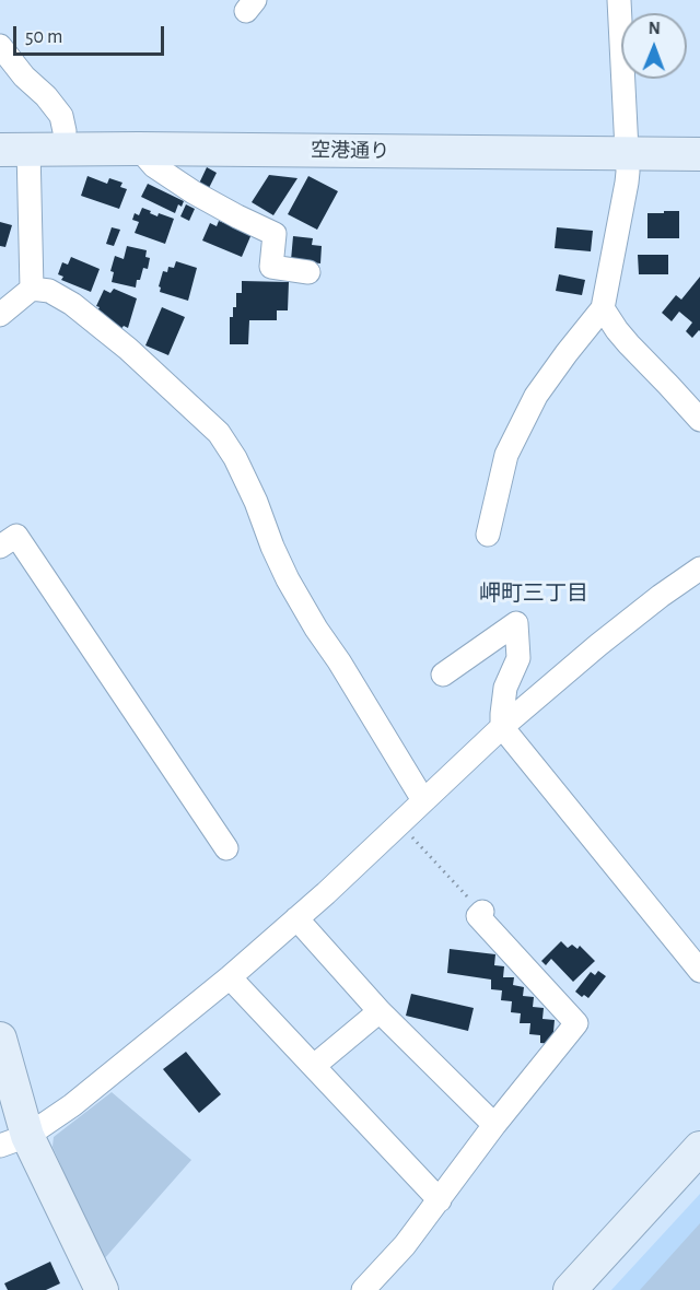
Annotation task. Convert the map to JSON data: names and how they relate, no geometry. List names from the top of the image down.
{
  "streets": {
    "street": ["空港通り"]
  },
  "districts": ["岬町三丁目"],
  "scale_bar": "50 m",
  "north": "top"
}
